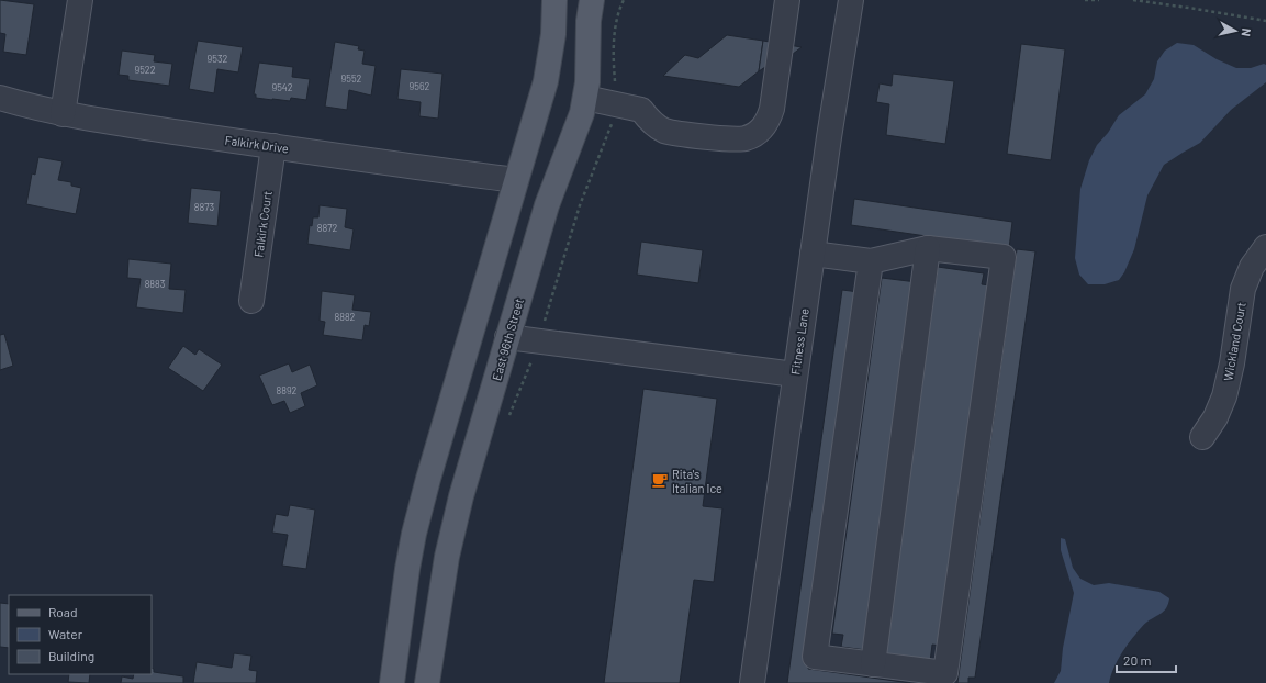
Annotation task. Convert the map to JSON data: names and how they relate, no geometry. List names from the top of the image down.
{
  "streets": {
    "main road": ["East 96th Street"],
    "street": [
      "Falkirk Drive",
      "Falkirk Court",
      "Fitness Lane",
      "Wickland Court"
    ]
  },
  "crossings": [
    ["Falkirk Drive", "Falkirk Court"]
  ],
  "places": {
    "cafe": ["Rita's Italian Ice"]
  },
  "house_numbers": [
    "9532",
    "9522",
    "9552",
    "9562",
    "9542",
    "8873",
    "8872",
    "8883",
    "8882",
    "8892"
  ],
  "legend": ["Road", "Water", "Building"],
  "scale_bar": "20 m",
  "north": "right"
}
